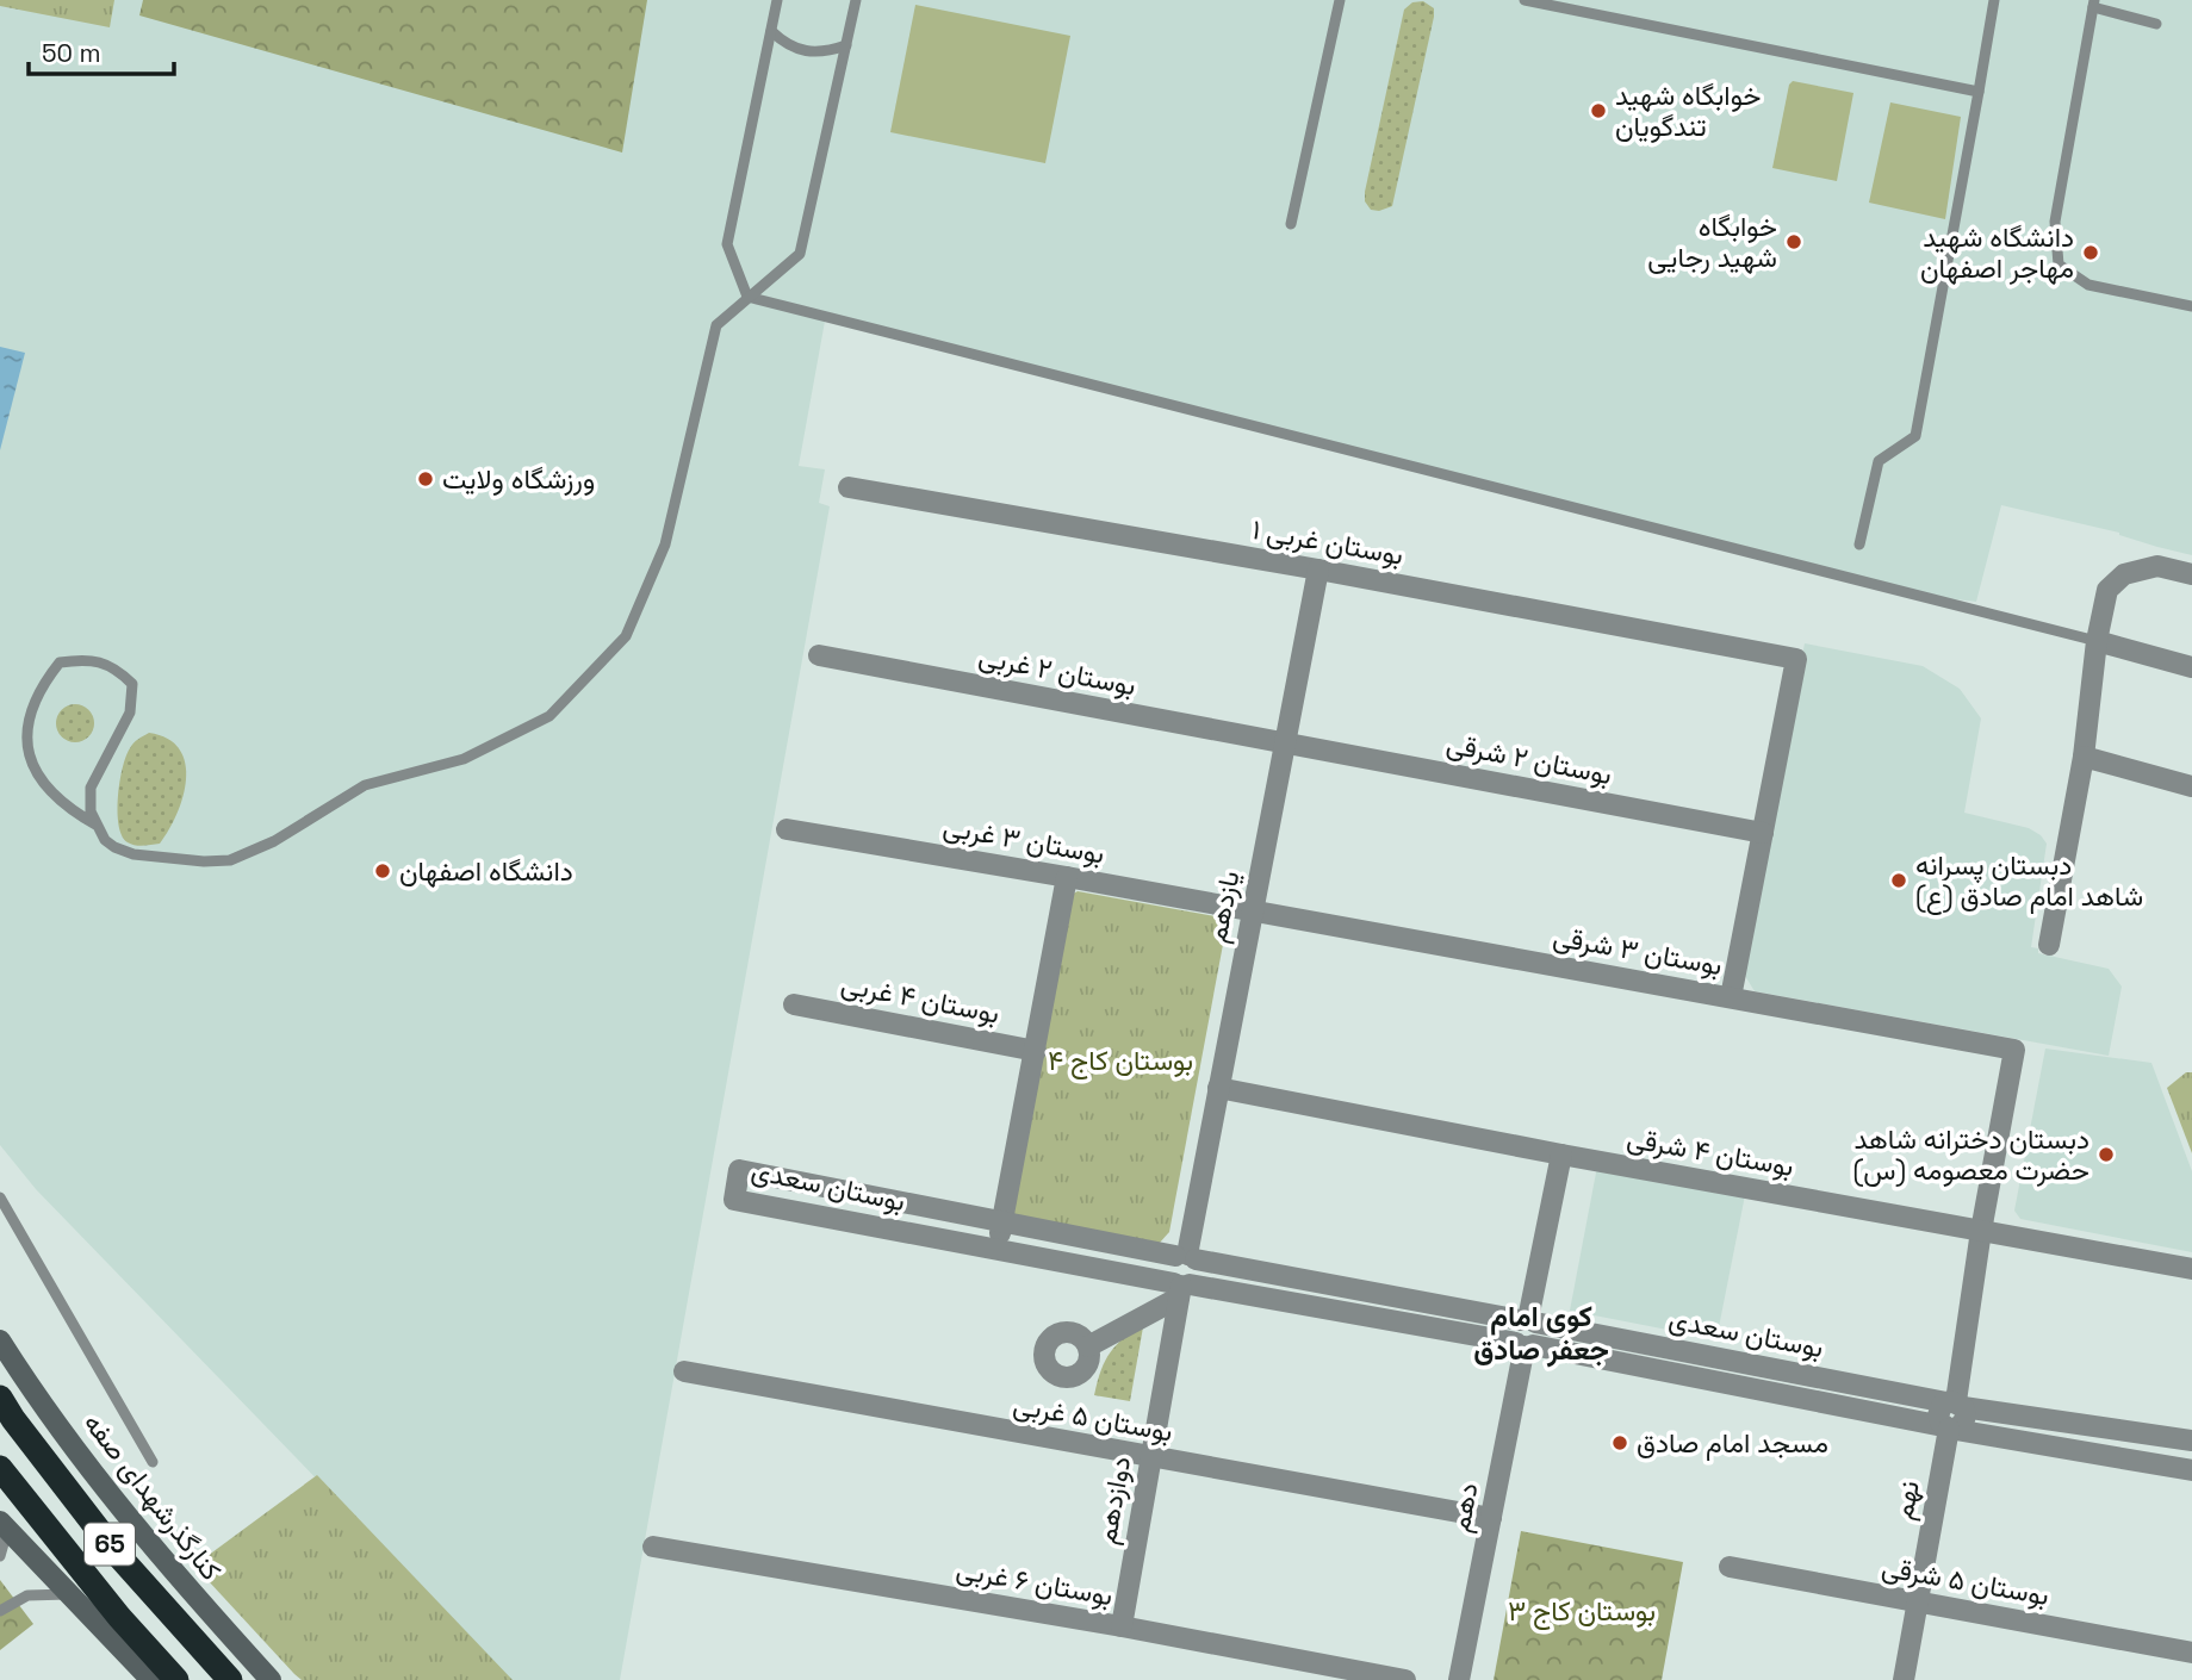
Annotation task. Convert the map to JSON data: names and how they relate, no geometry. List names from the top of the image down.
{
  "streets": {
    "highway": ["65"],
    "main road": ["کنارگذرشهدای صفه"],
    "street": [
      "بوستان غربی ۱",
      "بوستان ۲ غربی",
      "بوستان ۲ شرقی",
      "بوستان ۳ غربی",
      "یازدهم",
      "بوستان ۳ شرقی",
      "بوستان ۴ غربی",
      "بوستان ۴ شرقی",
      "بوستان سعدی",
      "بوستان ۵ غربی",
      "دوازدهم",
      "نهم",
      "دهم",
      "بوستان ۵ شرقی",
      "بوستان ۶ غربی"
    ]
  },
  "crossings": [
    ["بوستان غربی ۱", "بوستان ۲ شرقی"],
    ["بوستان غربی ۱", "یازدهم"],
    ["بوستان ۲ غربی", "بوستان ۲ شرقی"],
    ["بوستان ۲ غربی", "یازدهم"],
    ["بوستان ۲ شرقی", "یازدهم"],
    ["بوستان ۳ غربی", "یازدهم"],
    ["بوستان ۳ غربی", "بوستان ۳ شرقی"],
    ["یازدهم", "بوستان ۳ شرقی"],
    ["یازدهم", "بوستان ۴ شرقی"],
    ["یازدهم", "بوستان سعدی"],
    ["یازدهم", "دوازدهم"],
    ["بوستان ۳ شرقی", "نهم"],
    ["بوستان ۴ شرقی", "نهم"],
    ["بوستان ۴ شرقی", "دهم"],
    ["بوستان سعدی", "دوازدهم"],
    ["بوستان سعدی", "نهم"],
    ["بوستان سعدی", "دهم"],
    ["بوستان ۵ غربی", "دوازدهم"],
    ["بوستان ۵ غربی", "دهم"],
    ["دوازدهم", "بوستان ۶ غربی"],
    ["نهم", "بوستان ۵ شرقی"]
  ],
  "districts": ["کوی امام جعفر صادق"],
  "parks": ["بوستان کاج ۴", "بوستان کاج ۳"],
  "places": [
    "خوابگاه شهید تندگویان",
    "خوابگاه شهید رجایی",
    "دانشگاه شهید مهاجر اصفهان",
    "ورزشگاه ولایت",
    "دانشگاه اصفهان",
    "دبستان پسرانه شاهد امام صادق (ع)",
    "دبستان دخترانه شاهد حضرت معصومه (س)",
    "مسجد امام صادق"
  ],
  "scale_bar": "50 m"
}
